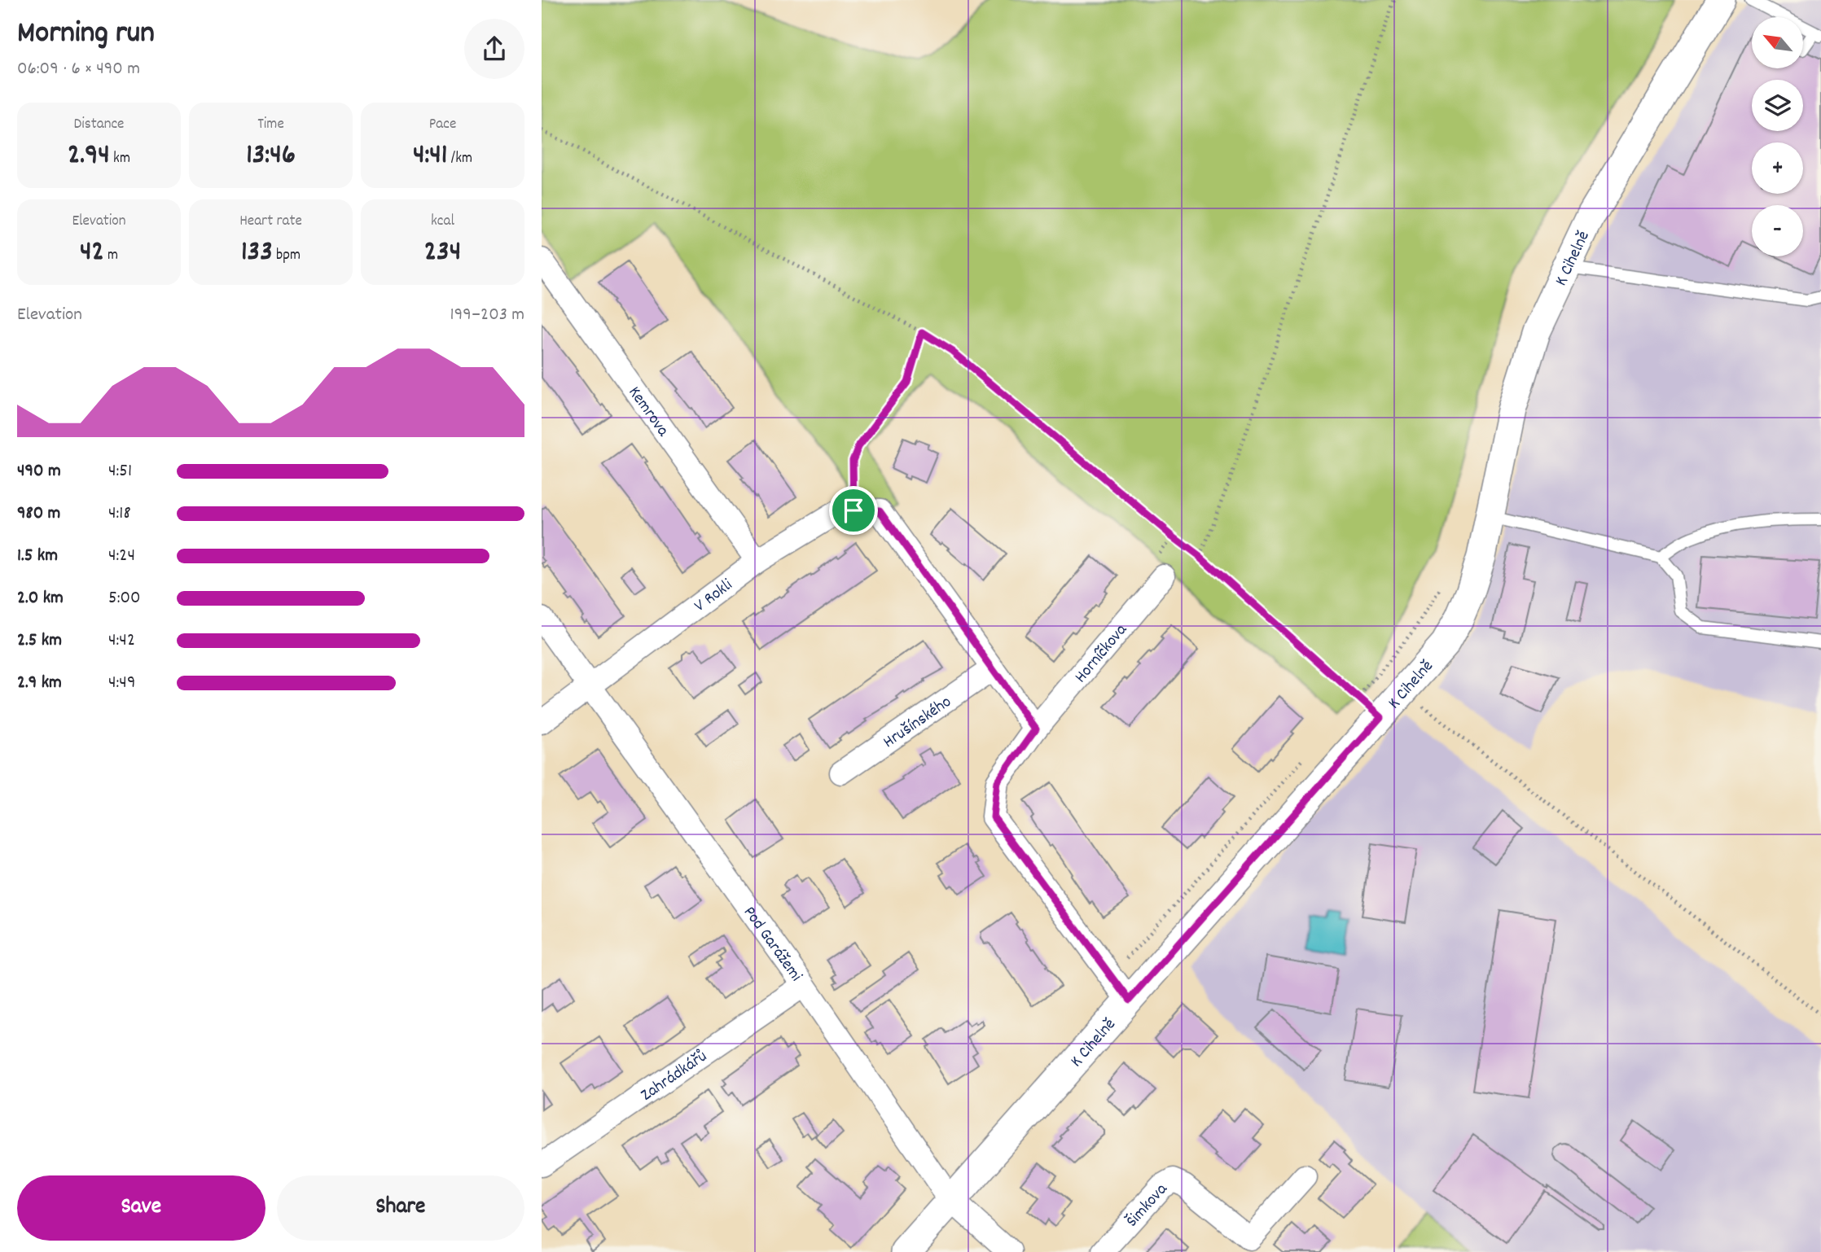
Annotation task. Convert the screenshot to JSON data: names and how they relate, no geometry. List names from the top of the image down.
{
  "streets": {
    "street": [
      "K Cihelně",
      "Kemrova",
      "V Rokli",
      "Horníčkova",
      "Hrušínského",
      "Pod Garážemi",
      "Zahrádkářů",
      "Šimkova"
    ]
  },
  "crossings": [
    ["K Cihelně", "Horníčkova"],
    ["K Cihelně", "Pod Garážemi"],
    ["Kemrova", "V Rokli"],
    ["V Rokli", "Pod Garážemi"],
    ["Pod Garážemi", "Zahrádkářů"]
  ],
  "north": "top left",
  "page": {
    "heading": ["Morning run", "06:09 · 6 × 490 m"],
    "map_buttons": ["+", "−"],
    "stats": [
      ["Distance", "2.94 km"],
      ["Time", "13:46"],
      ["Pace", "4:41 /km"],
      ["Elevation", "42 m"],
      ["Heart rate", "133 bpm"],
      ["kcal", "234"]
    ],
    "chart": ["Elevation", "199–203 m"],
    "list": [
      {
        "name": "490 m",
        "note": "4:51"
      },
      {
        "name": "980 m",
        "note": "4:18"
      },
      {
        "name": "1.5 km",
        "note": "4:24"
      },
      {
        "name": "2.0 km",
        "note": "5:00"
      },
      {
        "name": "2.5 km",
        "note": "4:42"
      },
      {
        "name": "2.9 km",
        "note": "4:49"
      }
    ],
    "buttons": ["Save", "Share"]
  }
}
